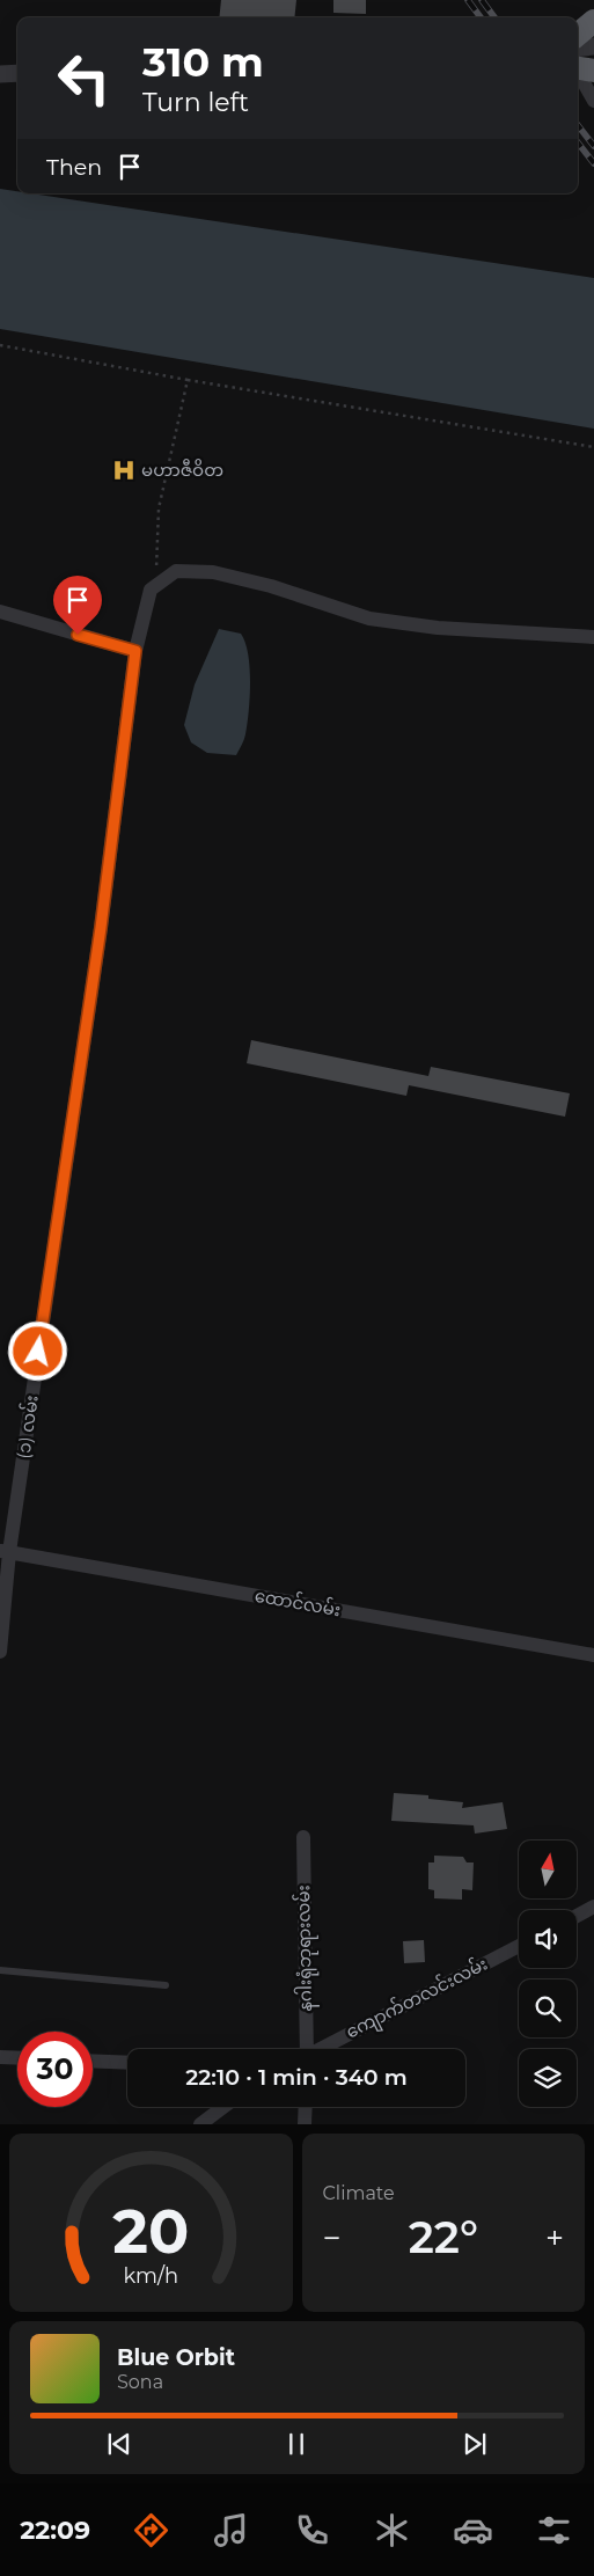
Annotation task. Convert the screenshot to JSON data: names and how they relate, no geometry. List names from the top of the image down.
{
  "streets": {
    "street": [
      "(၁) လမ်း",
      "ထောင်လမ်း",
      "နဂါးရုံဘုရားလမ်း",
      "ကျောက်တလင်းလမ်း"
    ]
  },
  "crossings": [
    ["(၁) လမ်း", "ထောင်လမ်း"]
  ],
  "places": {
    "hospital": ["မဟာဇီဝိတ"]
  },
  "north": "top",
  "page": {
    "turn": ["310 m", "Turn left"],
    "then": "Then",
    "limit": "30",
    "trip": "22:10 · 1 min · 340 m",
    "tile": "Climate",
    "heat": ["−", "22°", "+"],
    "song": ["Blue Orbit", "Sona"],
    "tabs": "22:09",
    "gauge": ["20", "km/h"]
  }
}
